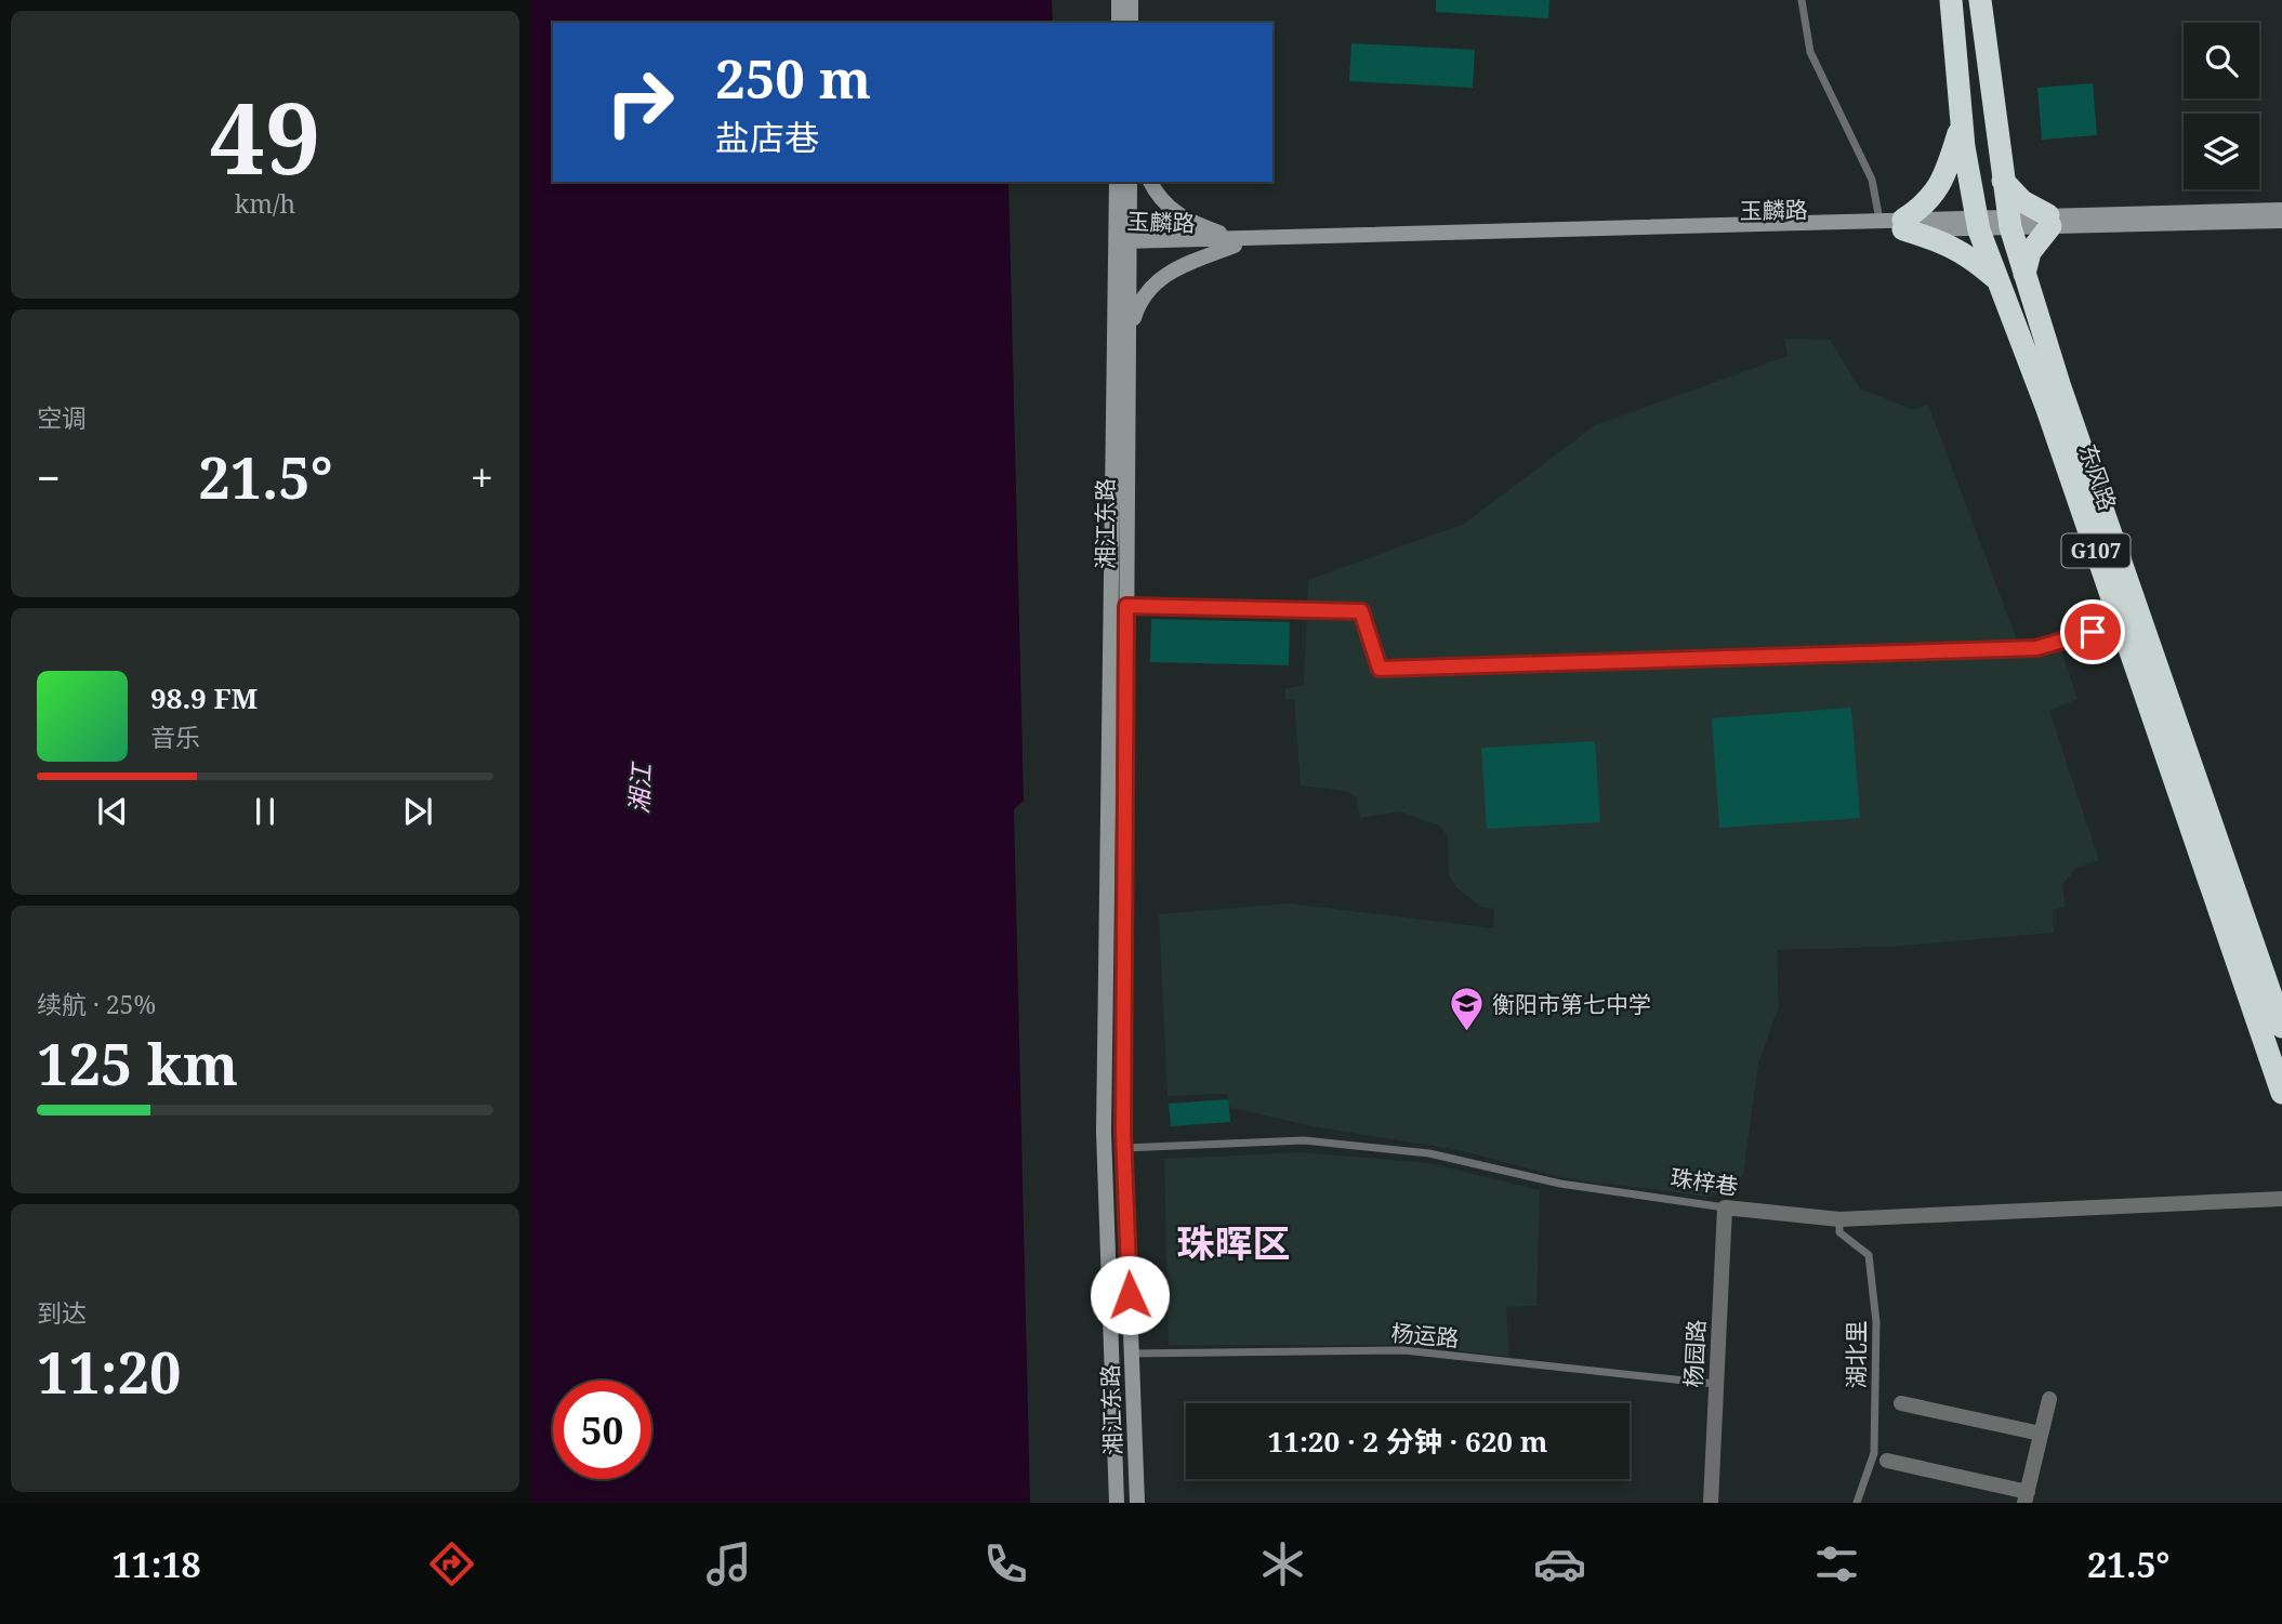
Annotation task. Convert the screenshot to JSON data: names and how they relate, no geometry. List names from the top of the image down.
{
  "streets": {
    "highway": ["东风路", "G107"],
    "main road": ["玉麟路", "湘江东路"],
    "street": ["珠梓巷", "杨园路"],
    "lane": ["杨运路", "湖北里"]
  },
  "crossings": [
    ["玉麟路", "东风路"],
    ["玉麟路", "湘江东路"],
    ["湘江东路", "珠梓巷"],
    ["湘江东路", "杨运路"],
    ["珠梓巷", "杨园路"],
    ["珠梓巷", "湖北里"],
    ["杨运路", "杨园路"]
  ],
  "districts": ["珠晖区"],
  "water": ["湘江"],
  "places": {
    "school or university": ["衡阳市第七中学"]
  },
  "page": {
    "tile": [
      ["49", "km/h"],
      "空调",
      ["续航 · 25%", "125 km"],
      ["到达", "11:20"]
    ],
    "turn": ["250 m", "盐店巷"],
    "heat": ["−", "21.5°", "+"],
    "song": ["98.9 FM", "音乐"],
    "limit": "50",
    "trip": "11:20 · 2 分钟 · 620 m",
    "tabs": ["11:18", "21.5°"]
  }
}
